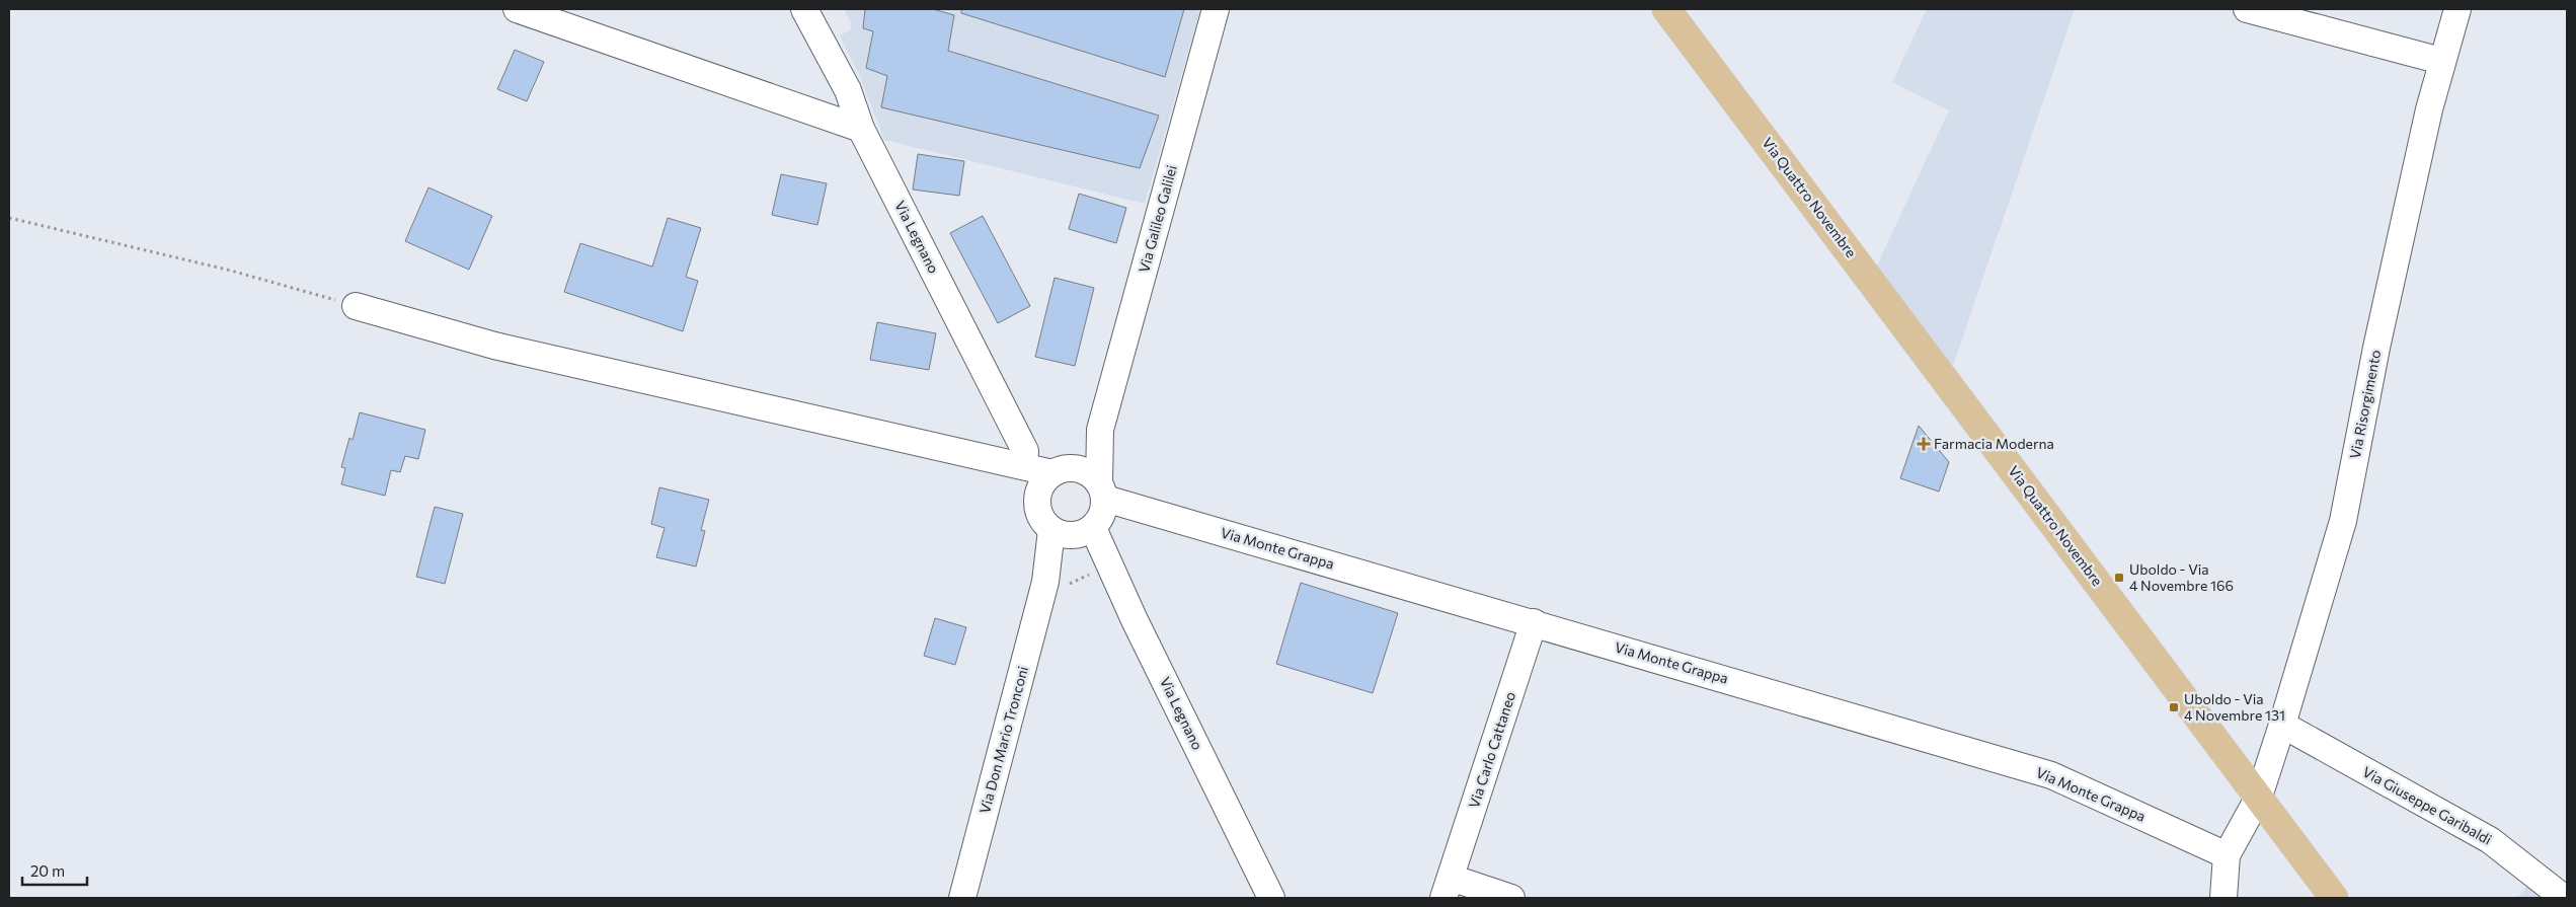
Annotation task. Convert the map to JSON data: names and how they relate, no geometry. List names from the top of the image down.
{
  "streets": {
    "main road": ["Via Quattro Novembre"],
    "street": [
      "Via Galileo Galilei",
      "Via Legnano",
      "Via Risorgimento",
      "Via Monte Grappa",
      "Via Don Mario Tronconi",
      "Via Carlo Cattaneo",
      "Via Giuseppe Garibaldi"
    ]
  },
  "crossings": [
    ["Via Quattro Novembre", "Via Risorgimento"],
    ["Via Galileo Galilei", "Via Legnano"],
    ["Via Galileo Galilei", "Via Monte Grappa"],
    ["Via Galileo Galilei", "Via Don Mario Tronconi"],
    ["Via Legnano", "Via Monte Grappa"],
    ["Via Legnano", "Via Don Mario Tronconi"],
    ["Via Risorgimento", "Via Monte Grappa"],
    ["Via Risorgimento", "Via Giuseppe Garibaldi"],
    ["Via Monte Grappa", "Via Don Mario Tronconi"],
    ["Via Monte Grappa", "Via Carlo Cattaneo"]
  ],
  "places": {
    "health": ["Farmacia Moderna"],
    "transit": ["Uboldo - Via 4 Novembre 166", "Uboldo - Via 4 Novembre 131"]
  },
  "scale_bar": "20 m"
}
